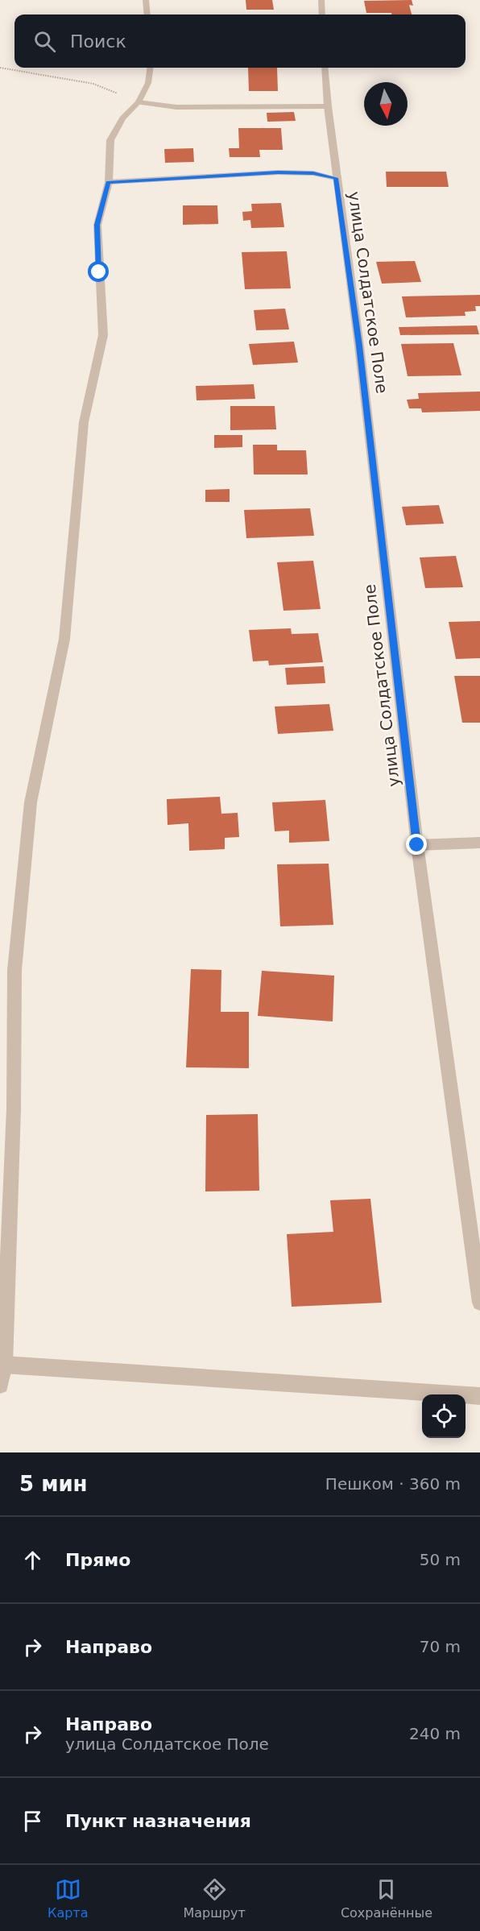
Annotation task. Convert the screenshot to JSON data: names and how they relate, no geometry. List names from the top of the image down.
{
  "streets": {
    "street": ["улица Солдатское Поле"]
  },
  "north": "bottom",
  "page": {
    "search": "Поиск",
    "heading": ["5 мин", "Пешком · 360 m"],
    "list": [
      ["Прямо", "50 m"],
      ["Направо", "70 m"],
      ["Направо", "улица Солдатское Поле", "240 m"],
      "Пункт назначения"
    ],
    "nav": ["Карта", "Маршрут", "Сохранённые"]
  }
}
